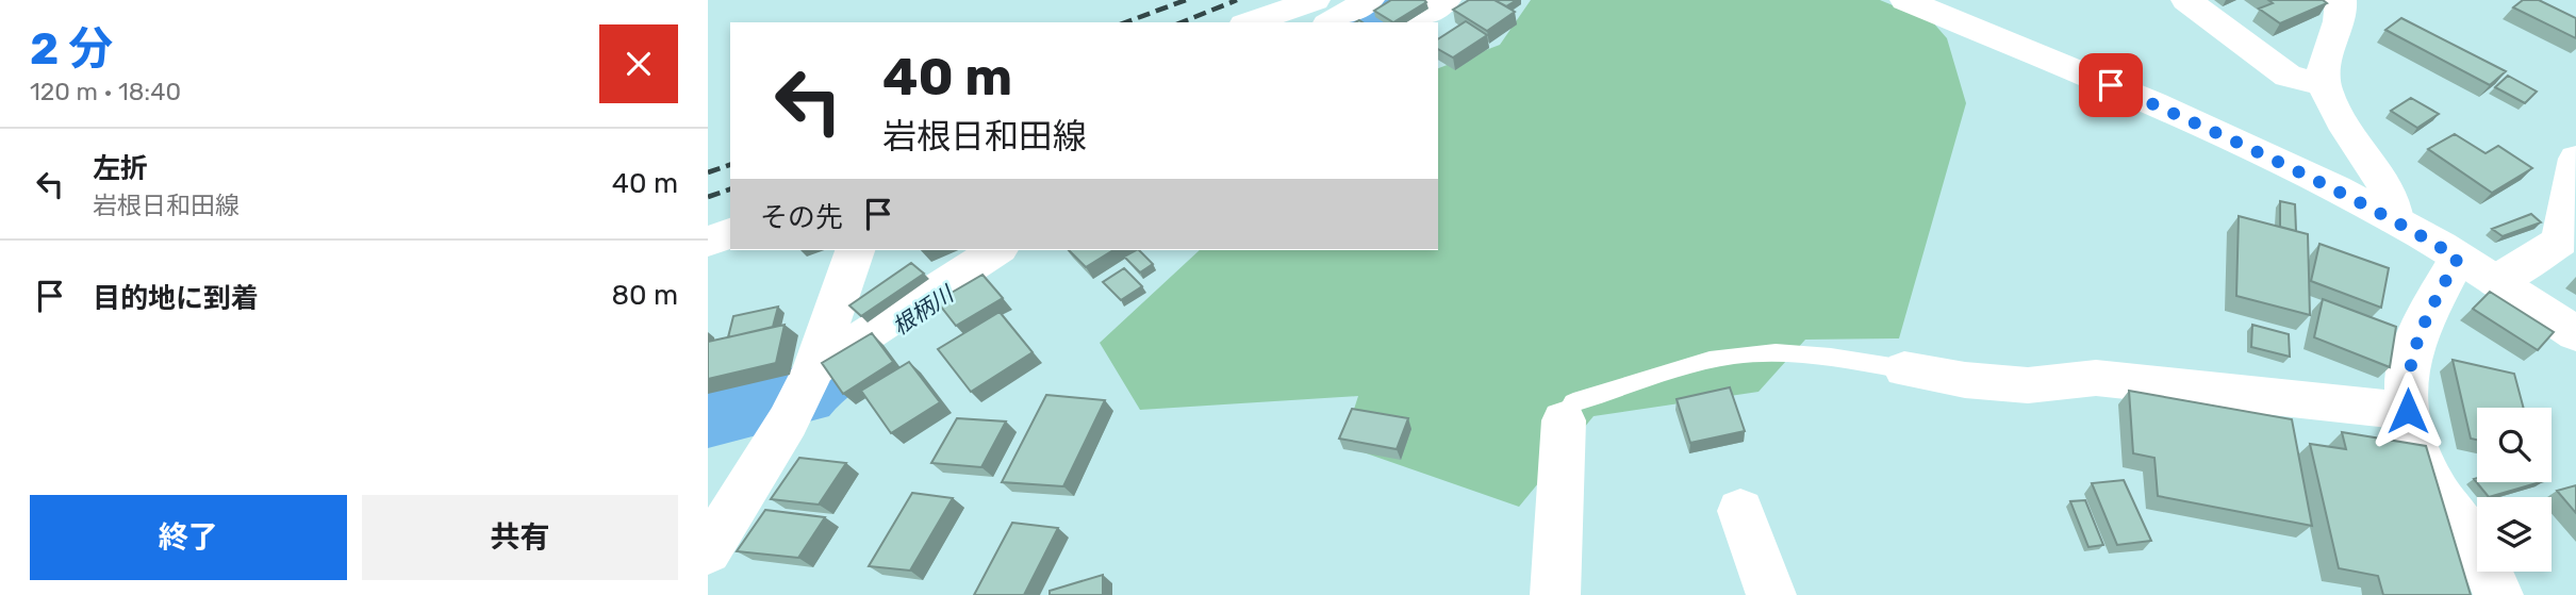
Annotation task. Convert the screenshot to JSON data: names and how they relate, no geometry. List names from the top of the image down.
{
  "water": ["根柄川"],
  "page": {
    "heading": ["2 分", "120 m · 18:40"],
    "turn": ["40 m", "岩根日和田線"],
    "list": [
      {
        "name": "左折",
        "note": "岩根日和田線",
        "value": "40 m"
      },
      {
        "name": "目的地に到着",
        "value": "80 m"
      }
    ],
    "then": "その先",
    "buttons": ["終了", "共有"]
  }
}
